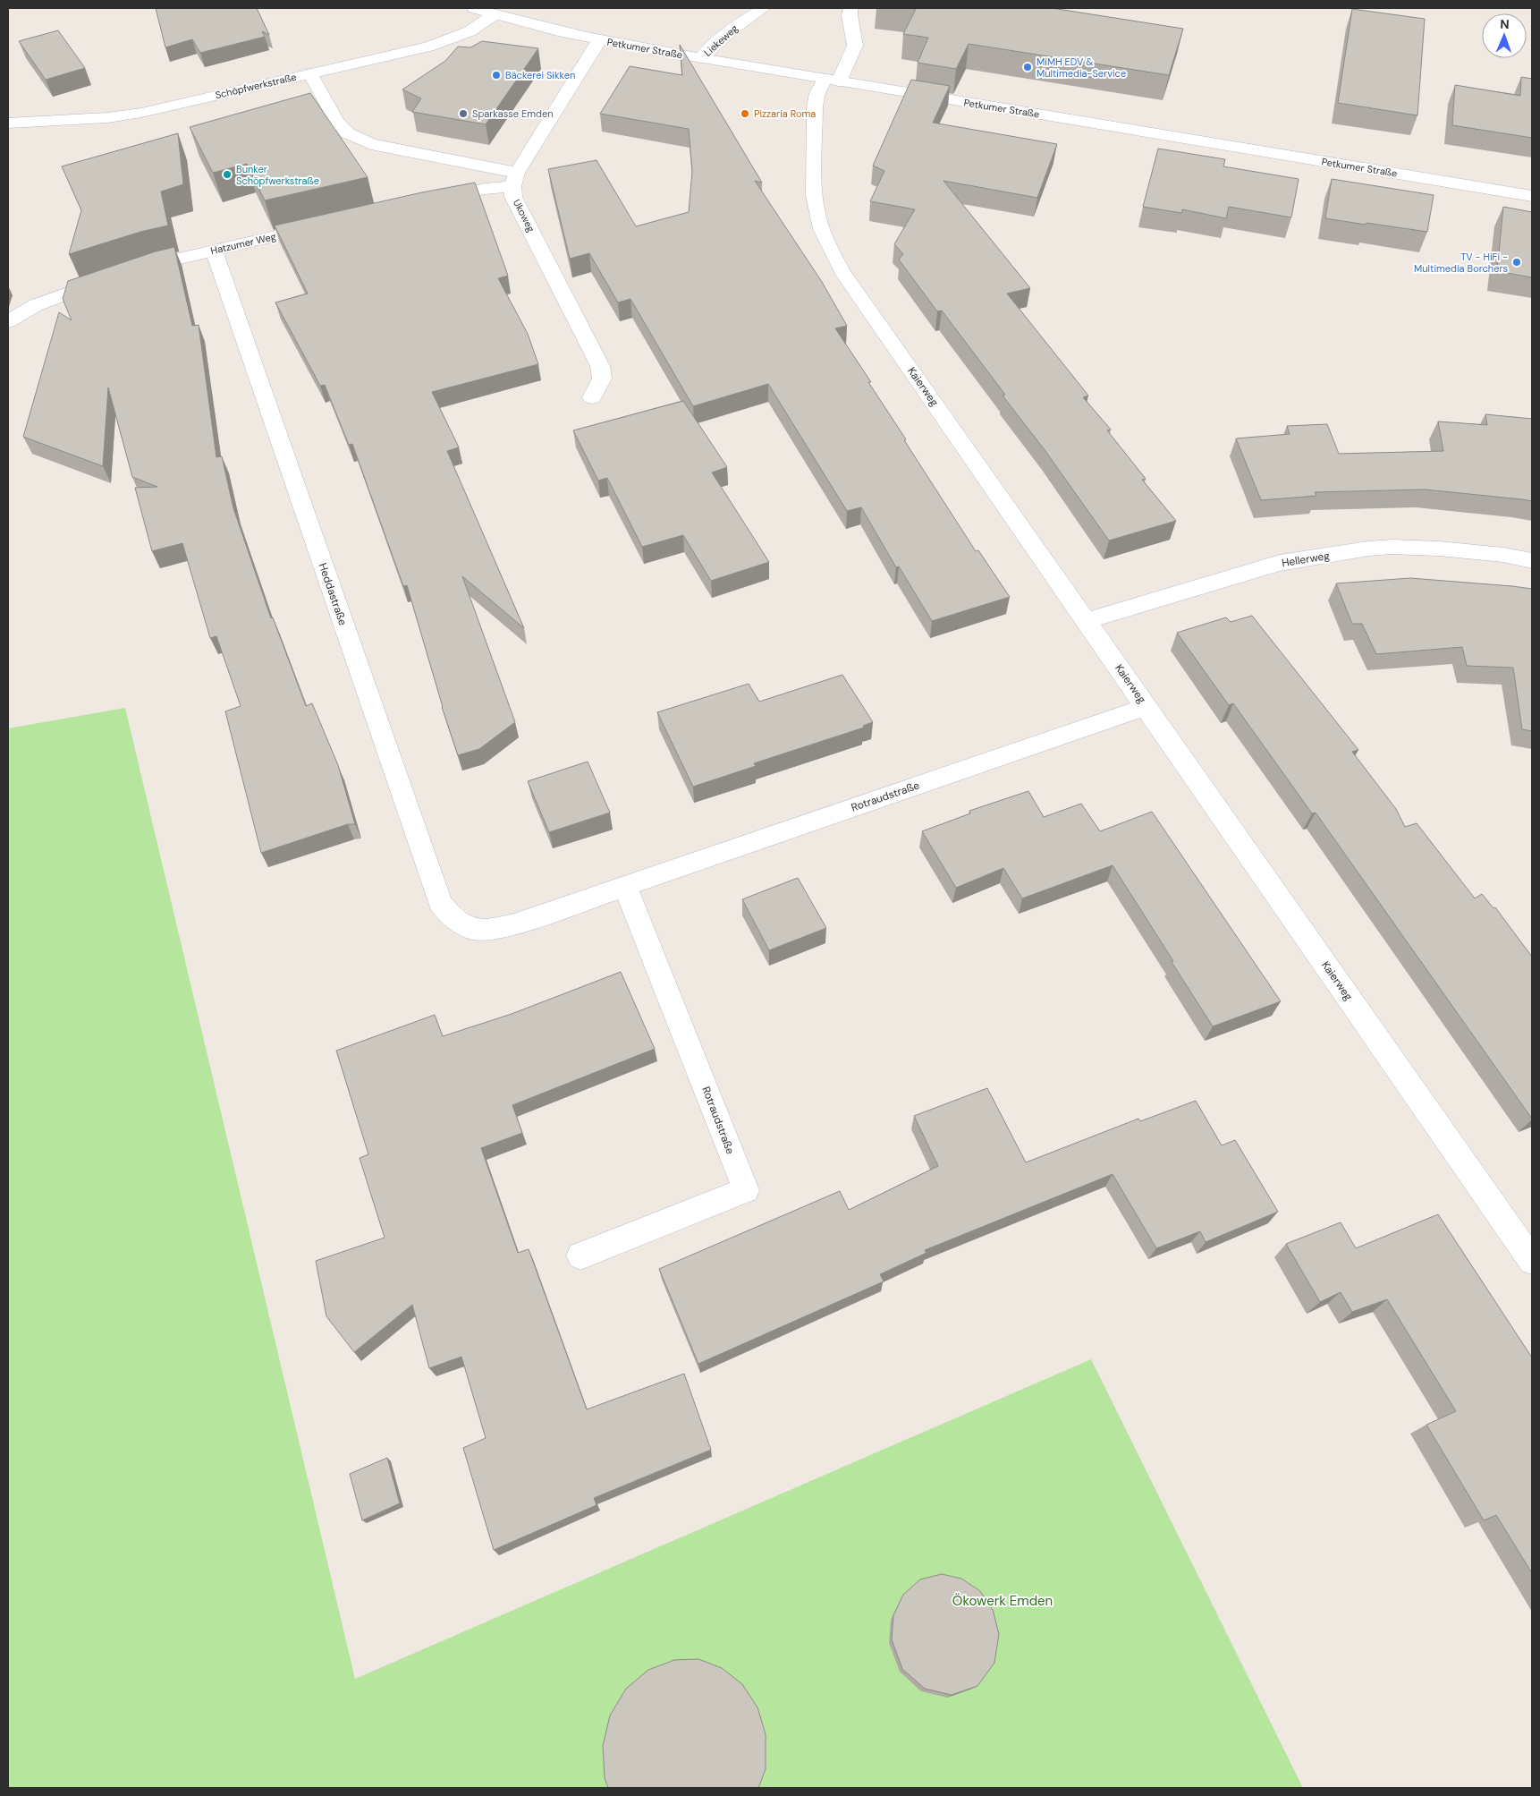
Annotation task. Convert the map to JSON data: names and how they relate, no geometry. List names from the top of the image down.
{
  "streets": {
    "street": [
      "Liekeweg",
      "Petkumer Straße",
      "Schöpfwerkstraße",
      "Ukoweg",
      "Hatzumer Weg",
      "Kaierweg",
      "Hellerweg",
      "Heddastraße",
      "Rotraudstraße"
    ]
  },
  "crossings": [
    ["Liekeweg", "Petkumer Straße"],
    ["Petkumer Straße", "Schöpfwerkstraße"],
    ["Petkumer Straße", "Kaierweg"],
    ["Hatzumer Weg", "Heddastraße"],
    ["Kaierweg", "Hellerweg"],
    ["Kaierweg", "Rotraudstraße"],
    ["Heddastraße", "Rotraudstraße"]
  ],
  "parks": ["Ökowerk Emden"],
  "places": [
    "MiMH EDV & Multimedia-Service",
    "Bäckerei Sikken",
    "Sparkasse Emden",
    "Pizzaria Roma",
    "Bunker Schöpfwerkstraße",
    "TV - HiFi - Multimedia Borchers"
  ],
  "north": "top"
}
